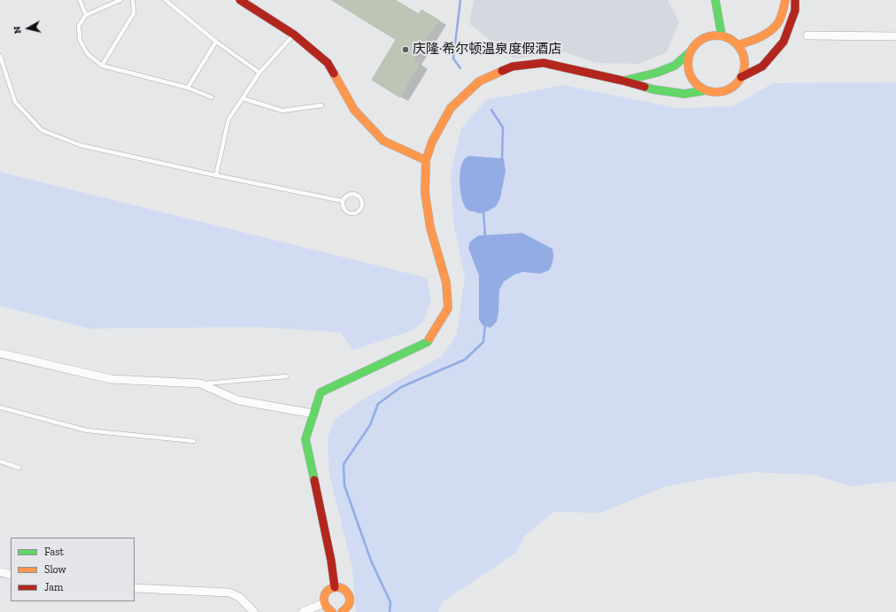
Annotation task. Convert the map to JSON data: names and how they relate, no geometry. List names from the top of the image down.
{
  "places": ["庆隆·希尔顿温泉度假酒店"],
  "legend": ["Fast", "Slow", "Jam"],
  "north": "left"
}
